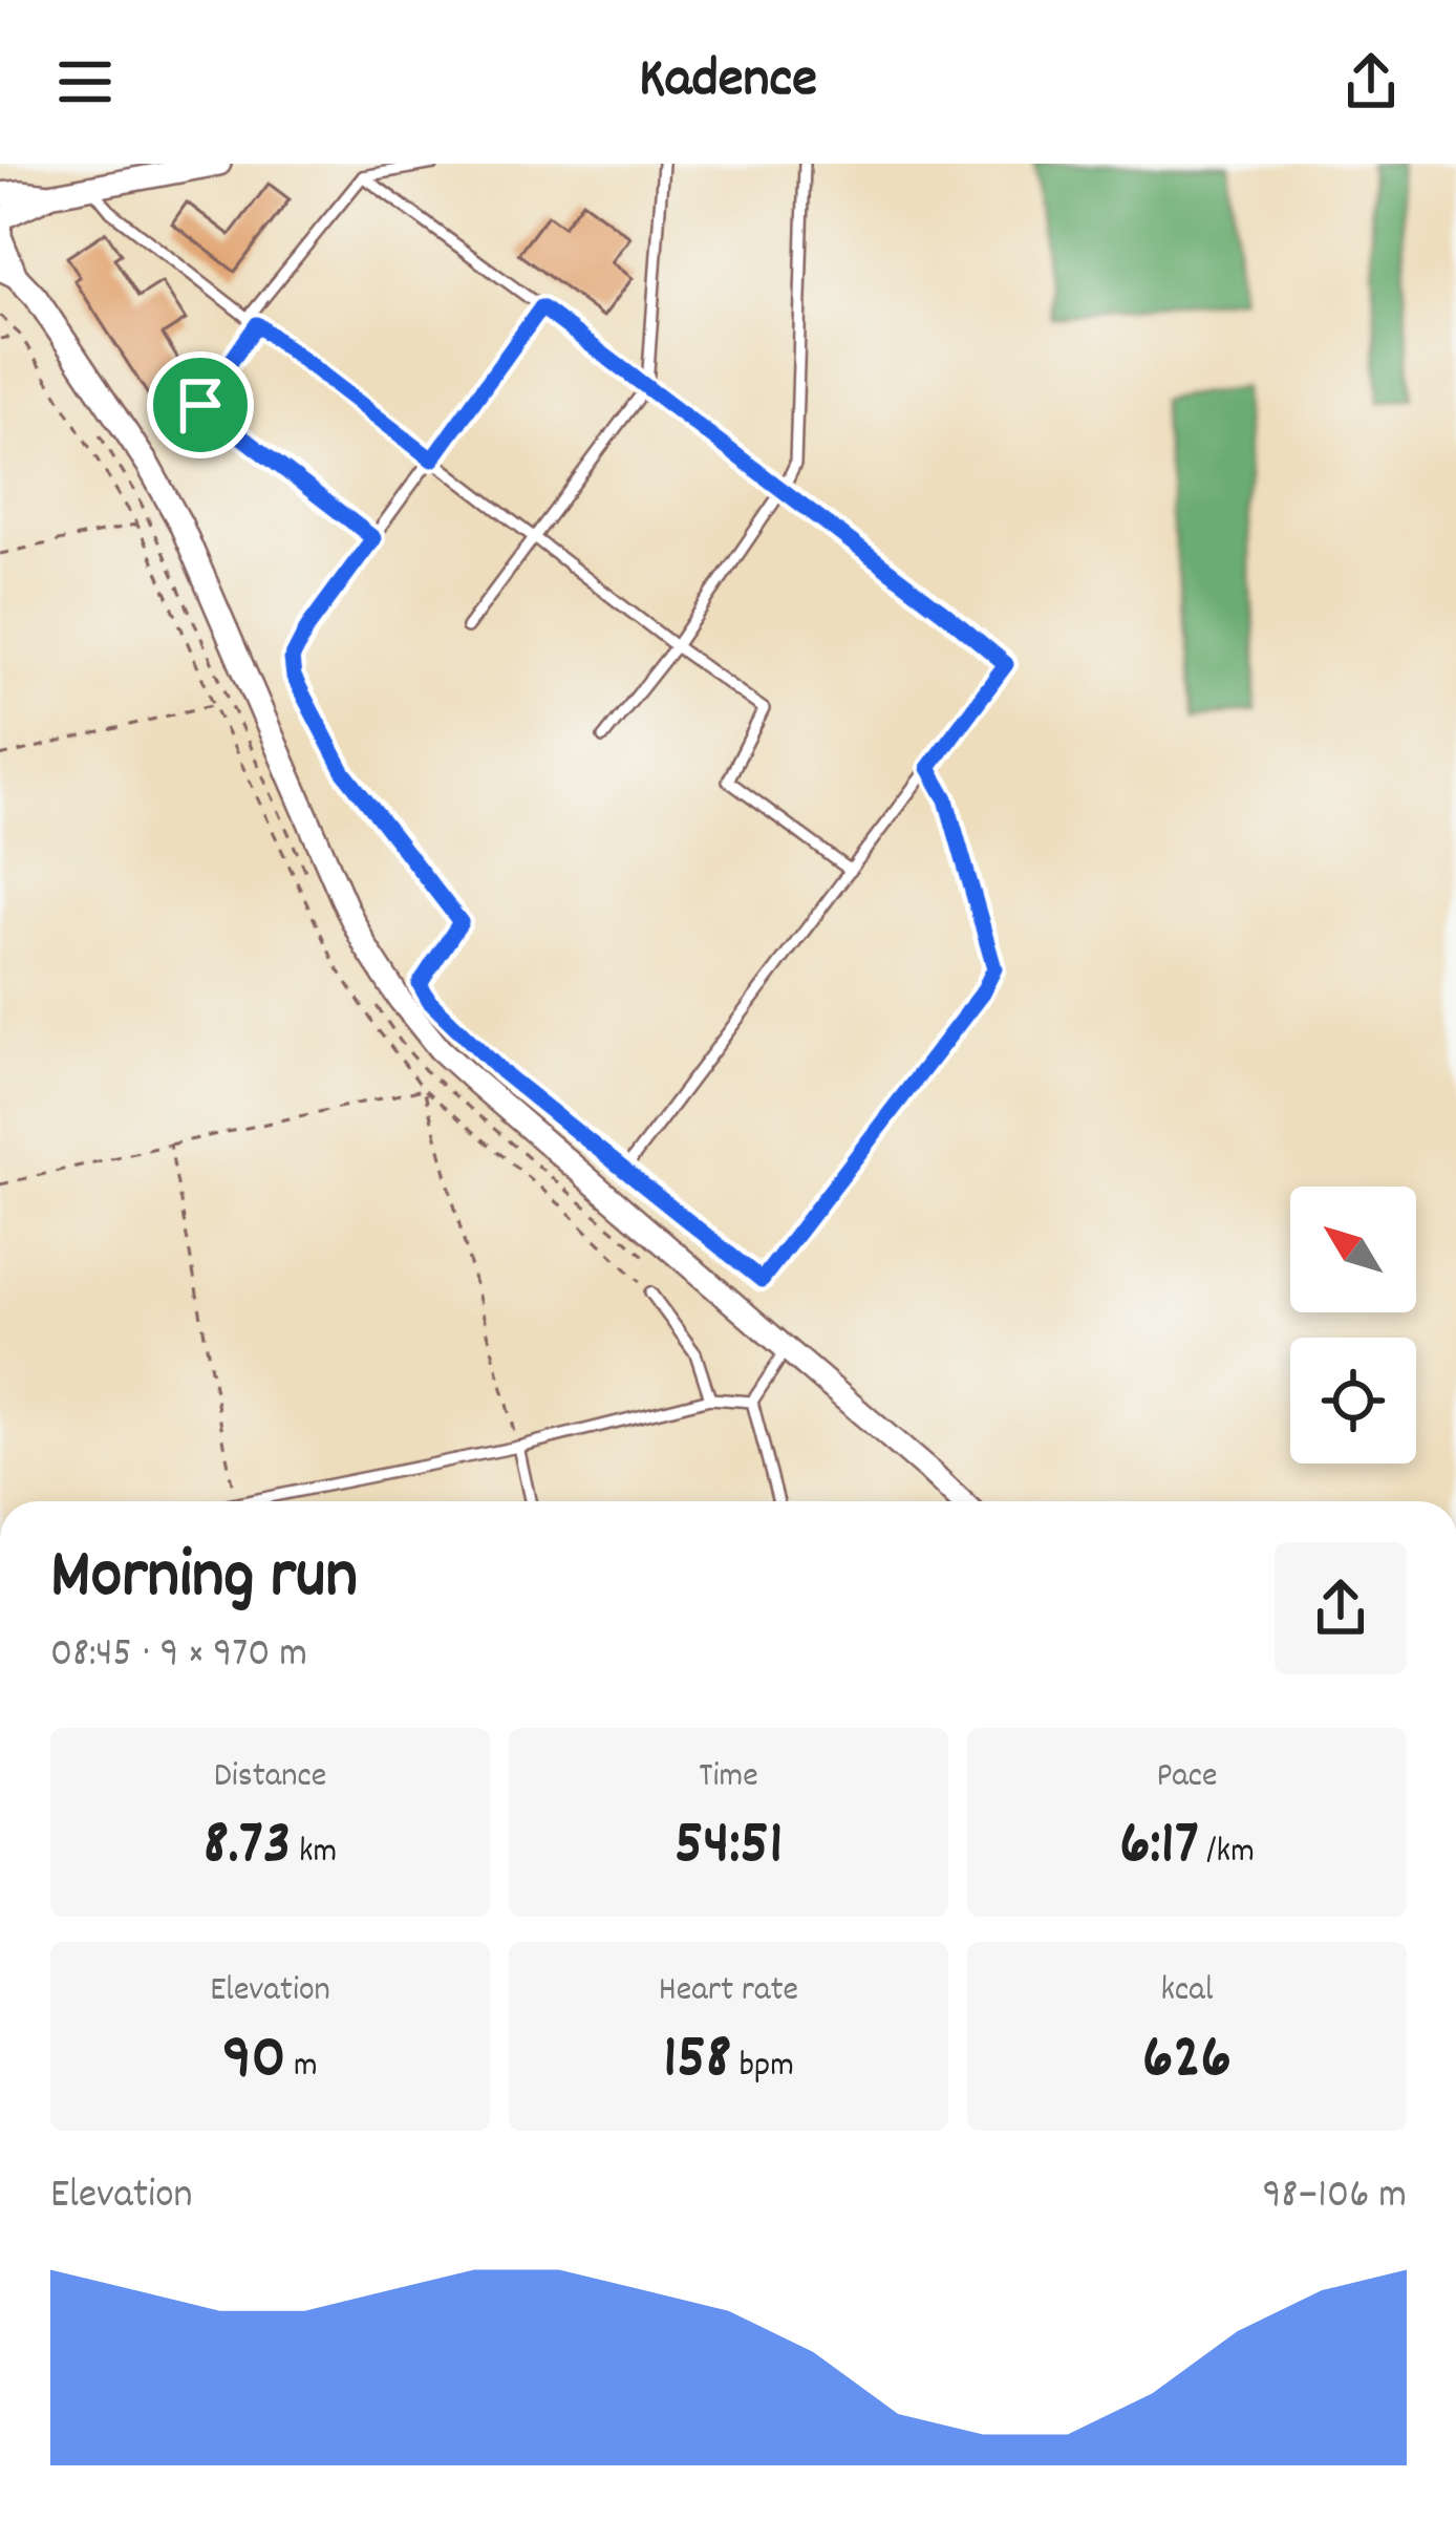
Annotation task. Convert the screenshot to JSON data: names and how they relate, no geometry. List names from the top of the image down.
{
  "north": "top left",
  "page": {
    "header": "Kadence",
    "heading": ["Morning run", "08:45 · 9 × 970 m"],
    "stats": [
      ["Distance", "8.73 km"],
      ["Time", "54:51"],
      ["Pace", "6:17 /km"],
      ["Elevation", "90 m"],
      ["Heart rate", "158 bpm"],
      ["kcal", "626"]
    ],
    "chart": ["Elevation", "98–106 m"]
  }
}
